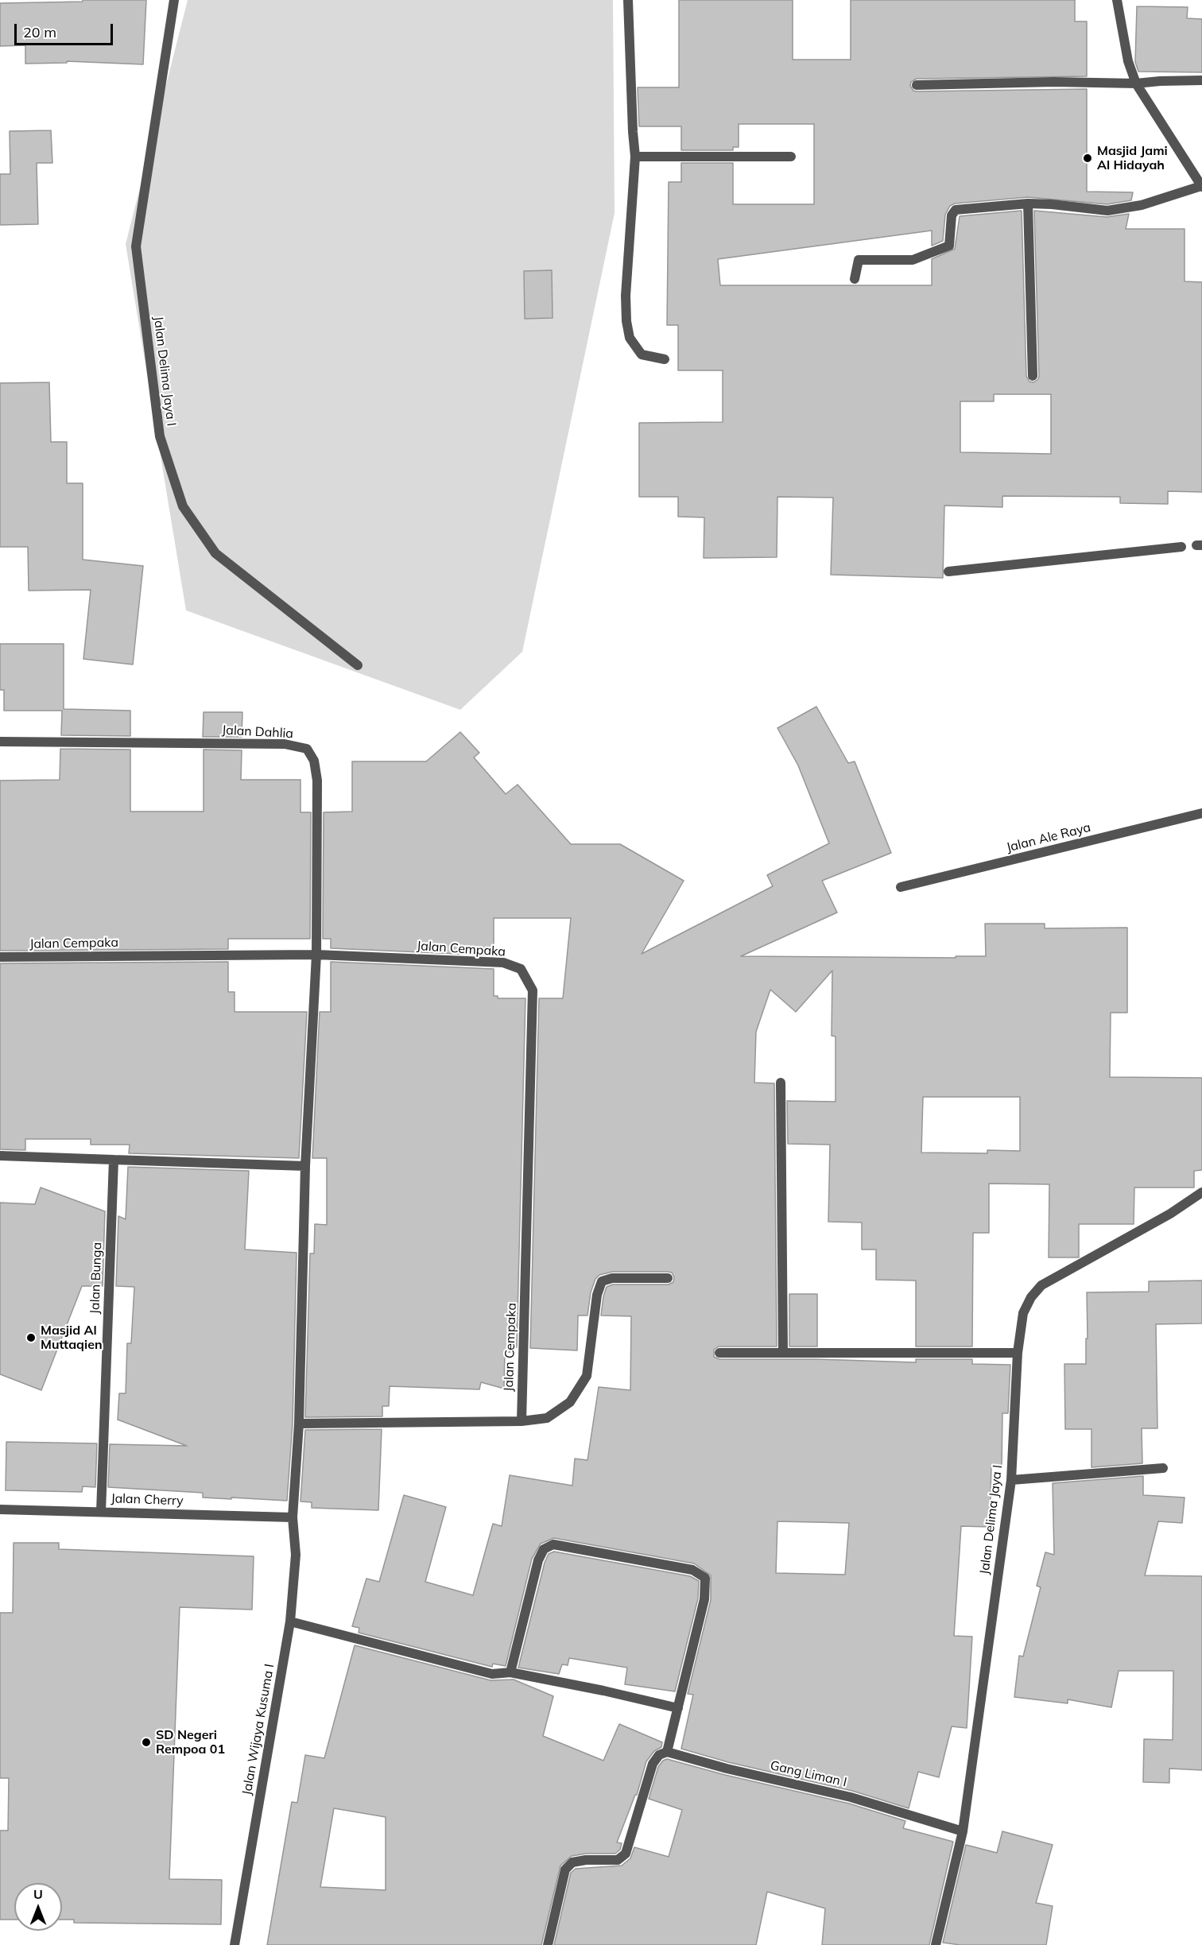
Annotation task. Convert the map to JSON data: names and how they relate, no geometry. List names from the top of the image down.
{
  "streets": {
    "street": [
      "Jalan Delima Jaya I",
      "Jalan Dahlia",
      "Jalan Ale Raya",
      "Jalan Cempaka",
      "Jalan Bunga",
      "Jalan Cherry",
      "Jalan Wijaya Kusuma I",
      "Gang Liman I"
    ]
  },
  "crossings": [
    ["Jalan Delima Jaya I", "Gang Liman I"],
    ["Jalan Dahlia", "Jalan Cempaka"],
    ["Jalan Bunga", "Jalan Cherry"],
    ["Jalan Cherry", "Jalan Wijaya Kusuma I"]
  ],
  "places": ["Masjid Jami Al Hidayah", "Masjid Al Muttaqien", "SD Negeri Rempoa 01"],
  "scale_bar": "20 m",
  "north": "top"
}
